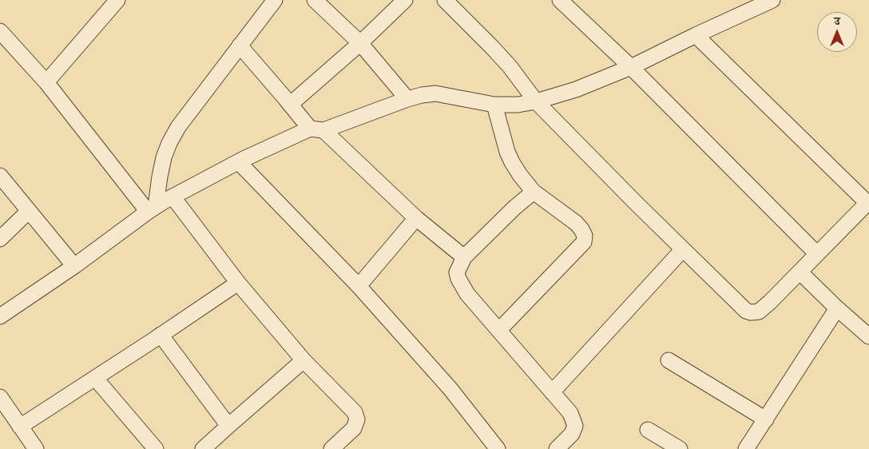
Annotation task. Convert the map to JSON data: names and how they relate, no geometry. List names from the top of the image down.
{
  "north": "top"
}
